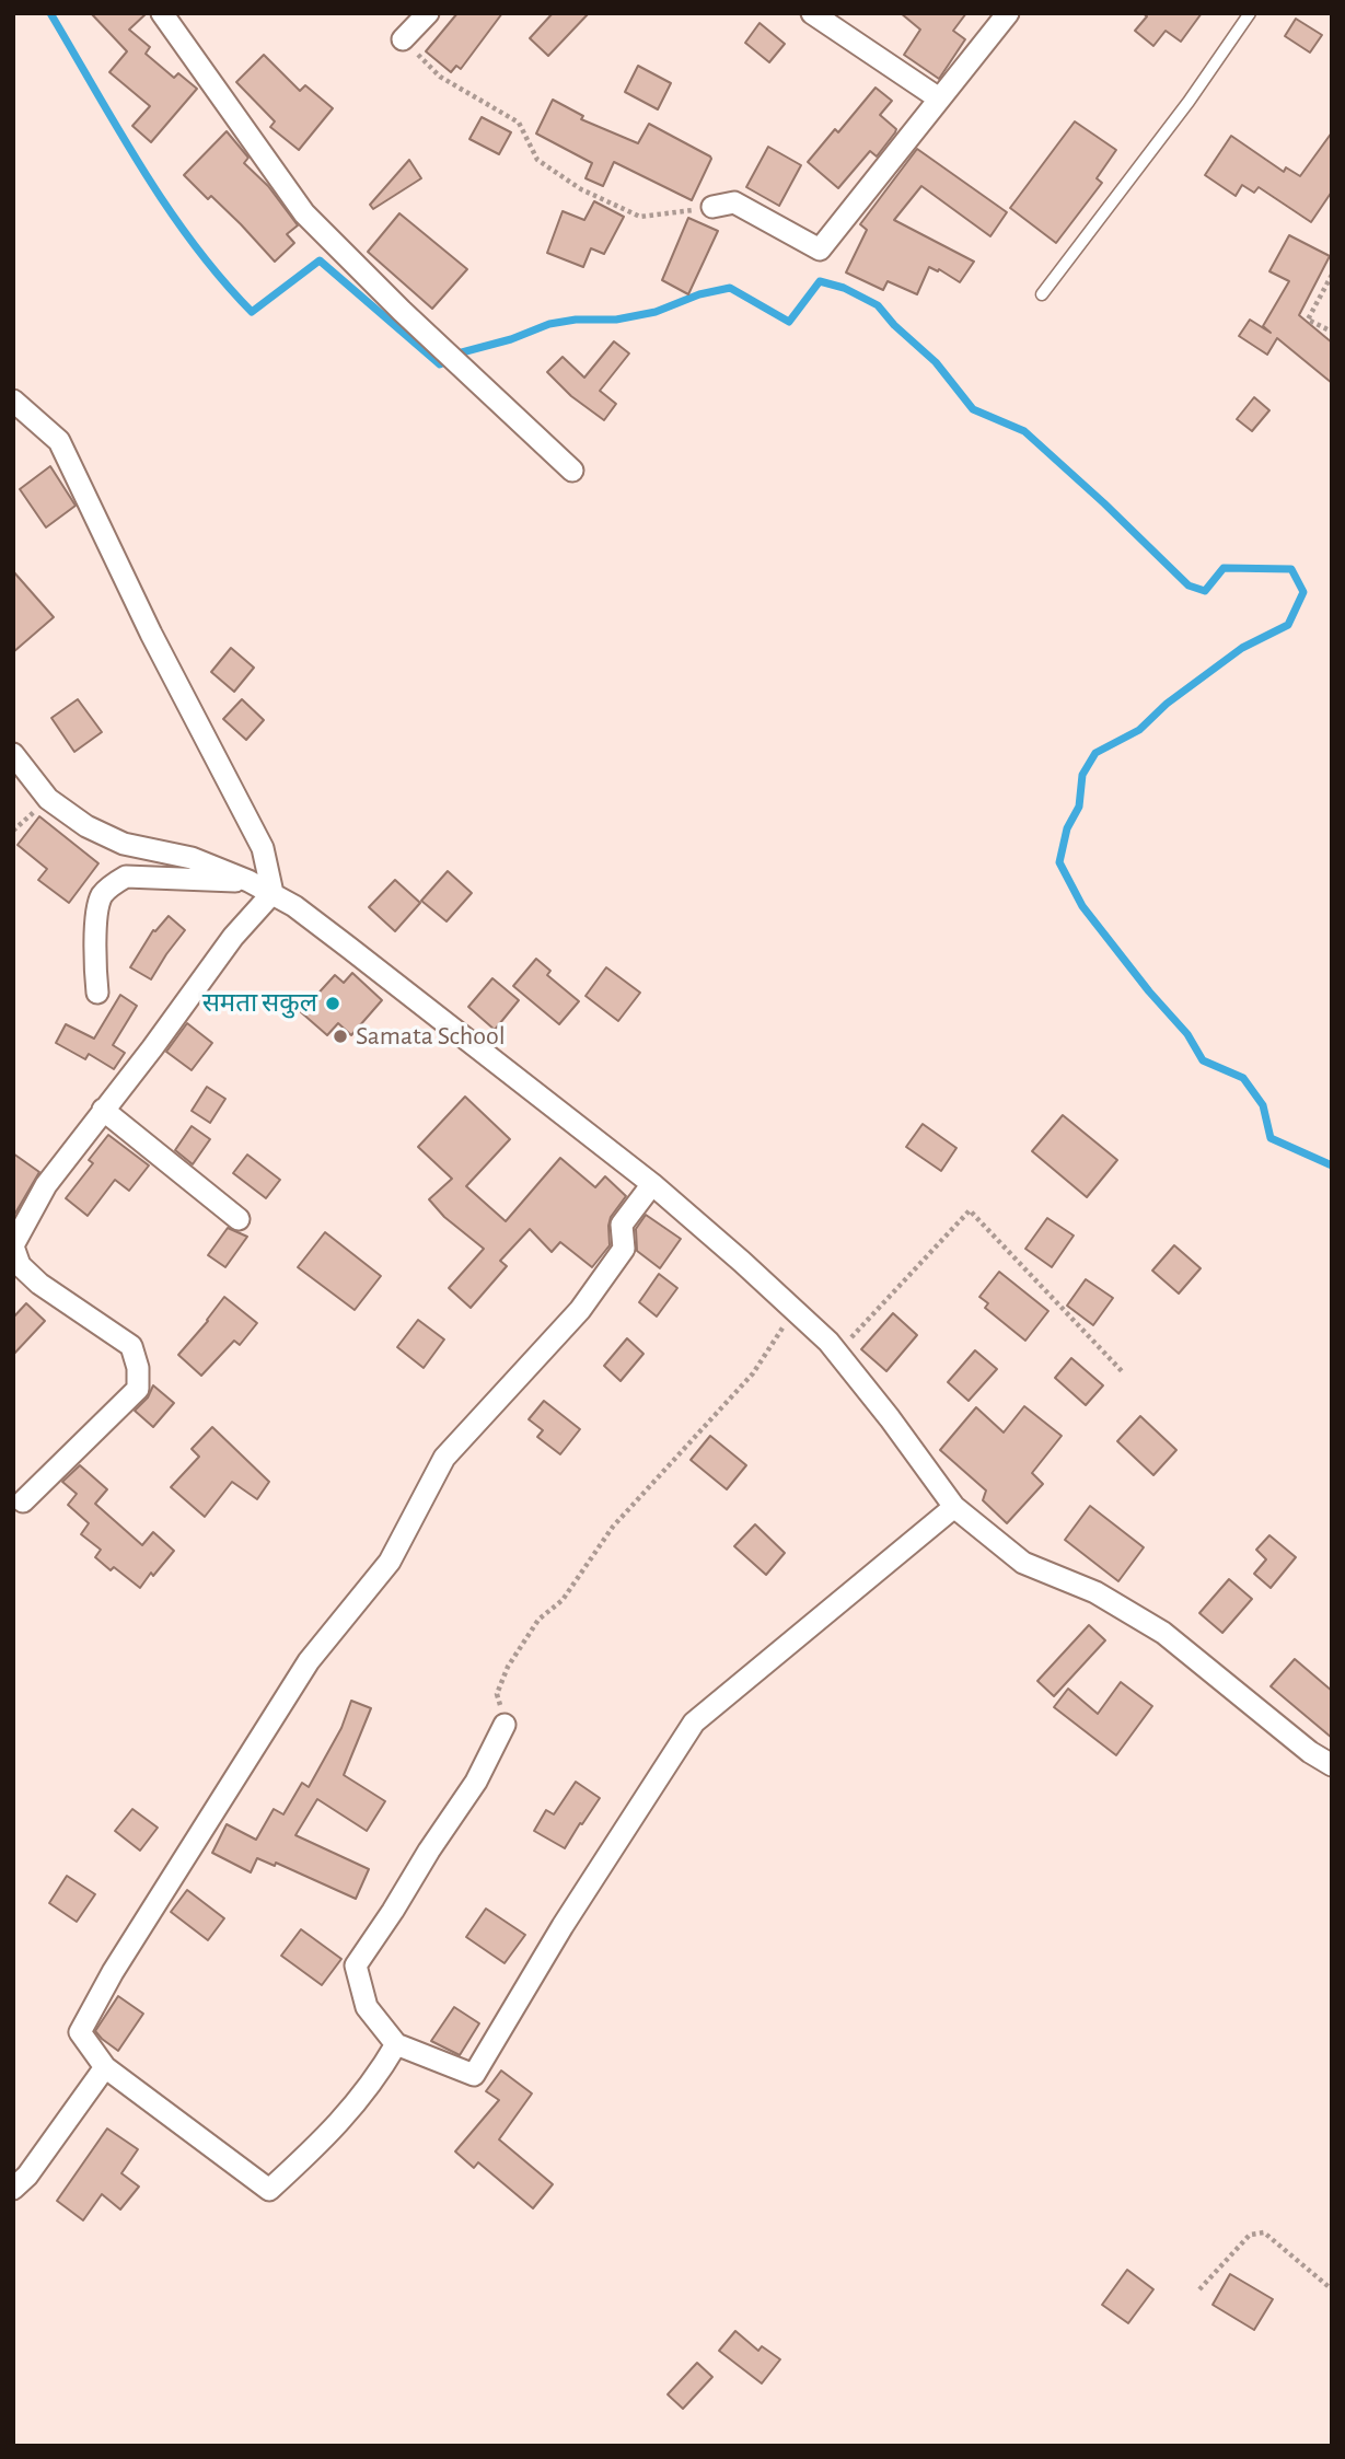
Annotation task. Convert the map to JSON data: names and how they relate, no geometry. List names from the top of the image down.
{
  "places": ["समता सकुल", "Samata School"]
}
